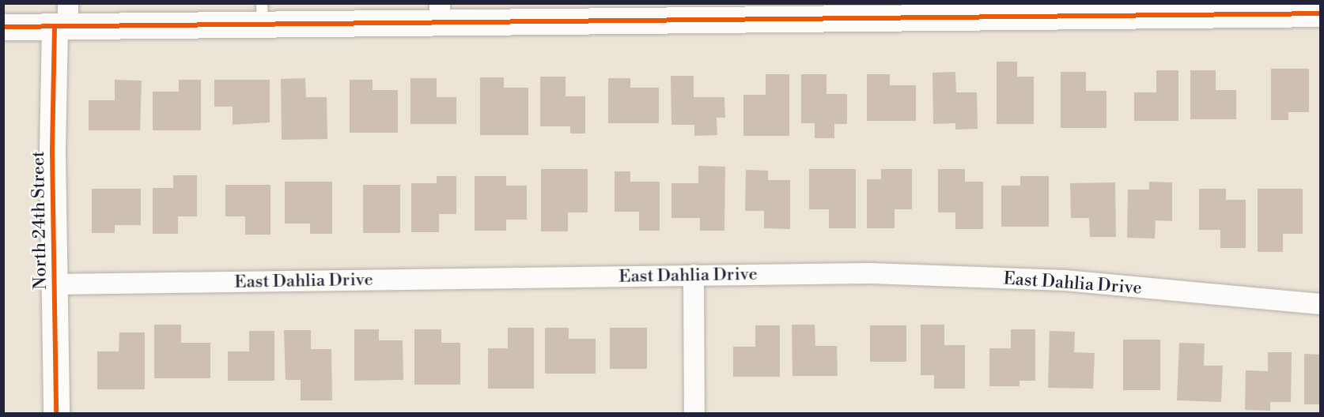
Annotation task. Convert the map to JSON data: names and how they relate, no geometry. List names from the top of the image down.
{
  "streets": {
    "street": ["North 24th Street", "East Dahlia Drive"]
  },
  "crossings": [
    ["North 24th Street", "East Dahlia Drive"]
  ]
}
